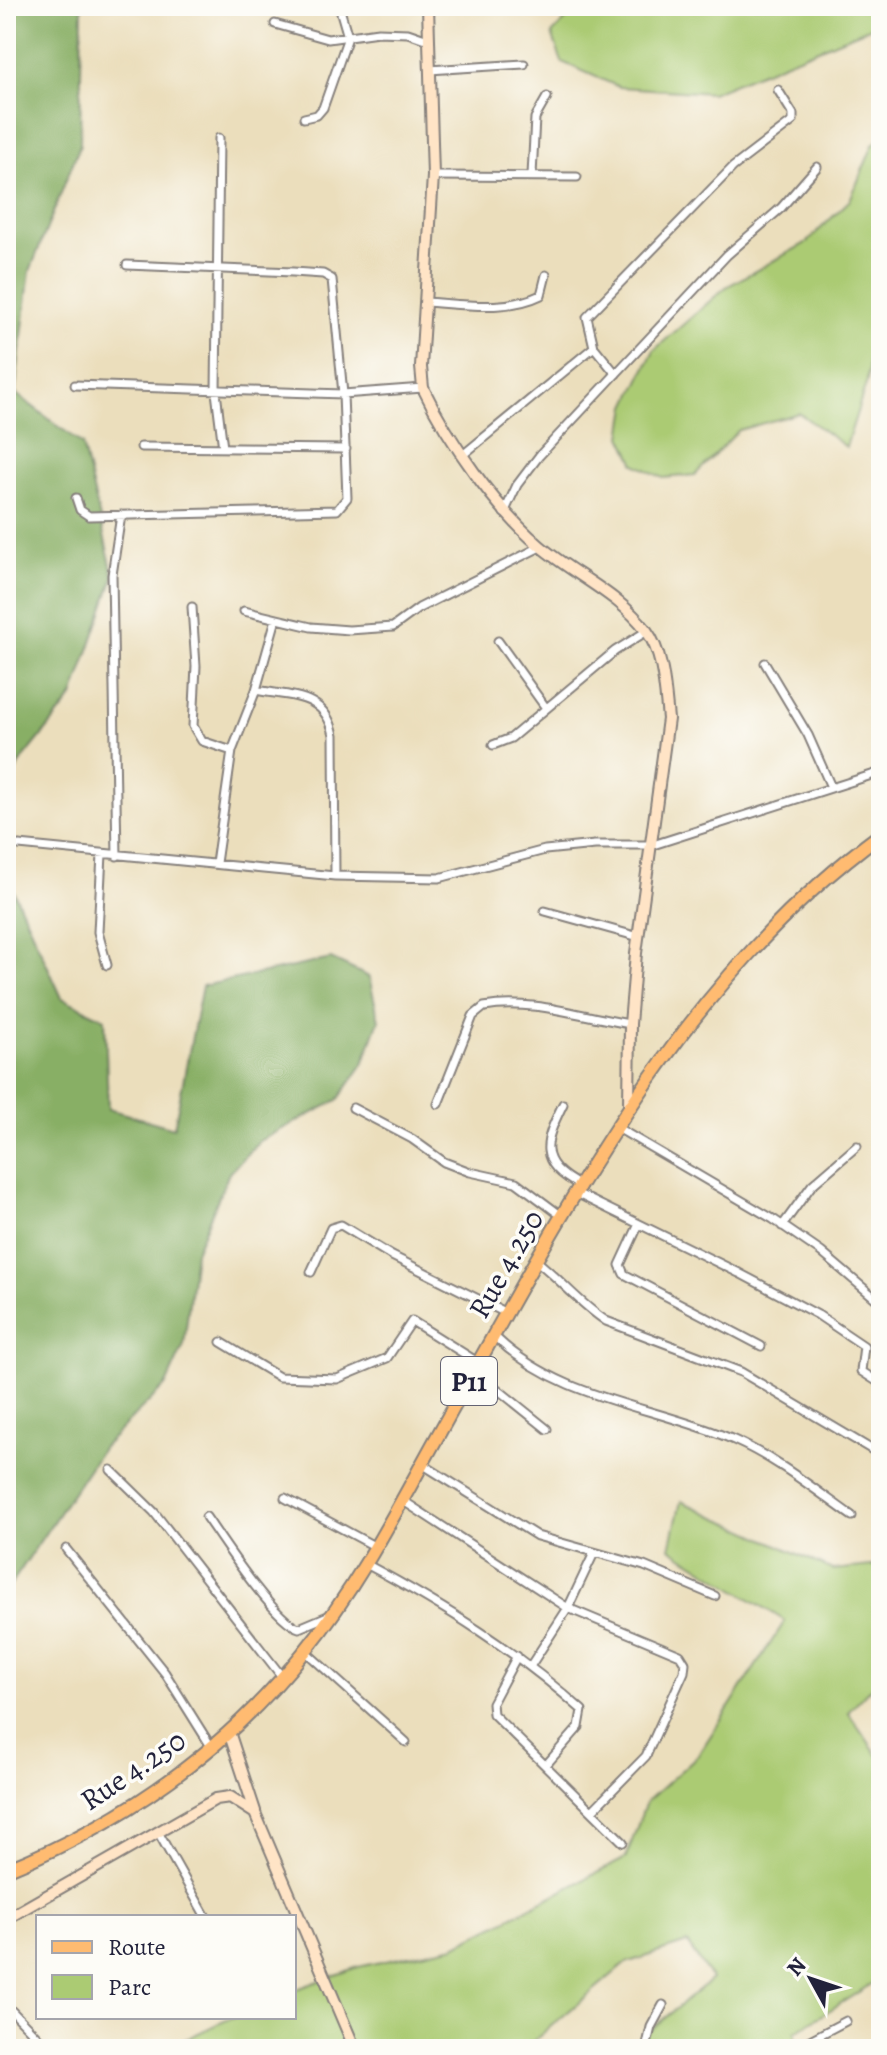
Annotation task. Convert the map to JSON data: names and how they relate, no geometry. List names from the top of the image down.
{
  "streets": {
    "main road": ["Rue 4.250", "P11"]
  },
  "legend": ["Route", "Parc"],
  "north": "top left"
}
